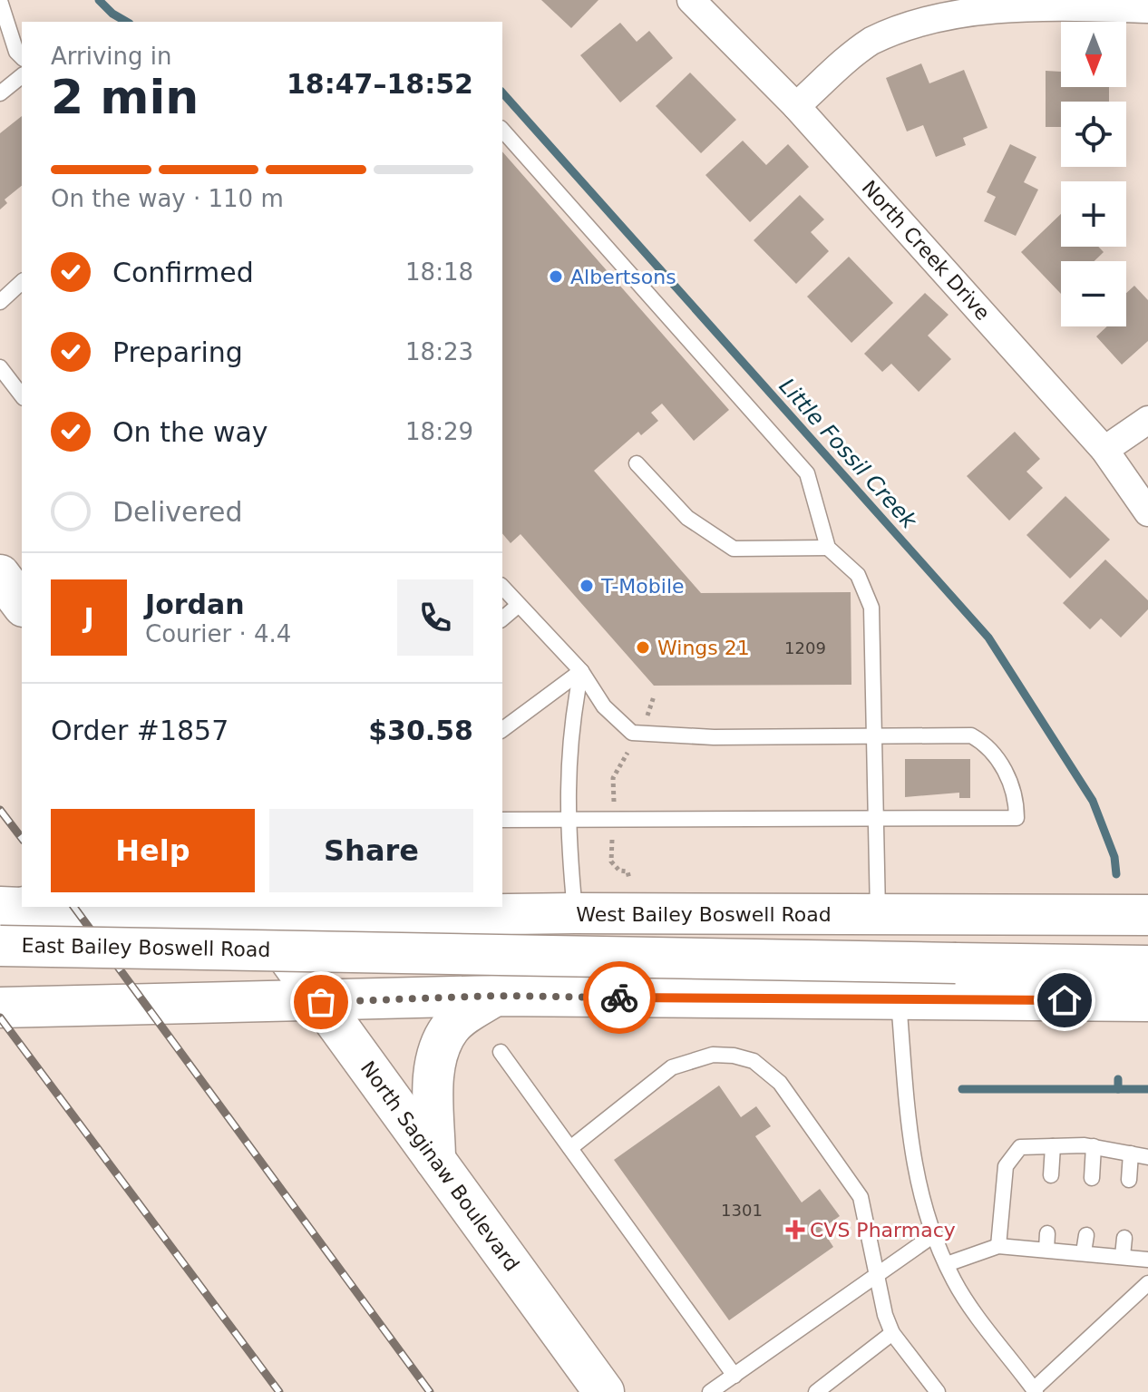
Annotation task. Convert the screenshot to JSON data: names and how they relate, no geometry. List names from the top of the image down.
{
  "streets": {
    "main road": ["West Bailey Boswell Road", "East Bailey Boswell Road", "North Saginaw Boulevard"],
    "street": ["North Creek Drive"]
  },
  "crossings": [
    ["West Bailey Boswell Road", "East Bailey Boswell Road"],
    ["West Bailey Boswell Road", "North Saginaw Boulevard"],
    ["East Bailey Boswell Road", "North Saginaw Boulevard"]
  ],
  "water": ["Little Fossil Creek"],
  "places": {
    "other": ["Albertsons", "T-Mobile", "Wings 21"],
    "health": ["CVS Pharmacy"]
  },
  "house_numbers": ["1209", "1301"],
  "north": "bottom",
  "page": {
    "map_buttons": ["+", "−"],
    "heading": ["2 min", "Arriving in", "18:47–18:52"],
    "panel": [
      "Jordan",
      "Courier · 4.4",
      "Order #1857",
      "$30.58"
    ],
    "bar": "On the way · 110 m",
    "list": [
      ["Confirmed", "18:18"],
      ["Preparing", "18:23"],
      ["On the way", "18:29"],
      "Delivered"
    ],
    "round": "J",
    "buttons": ["Help", "Share"]
  }
}
